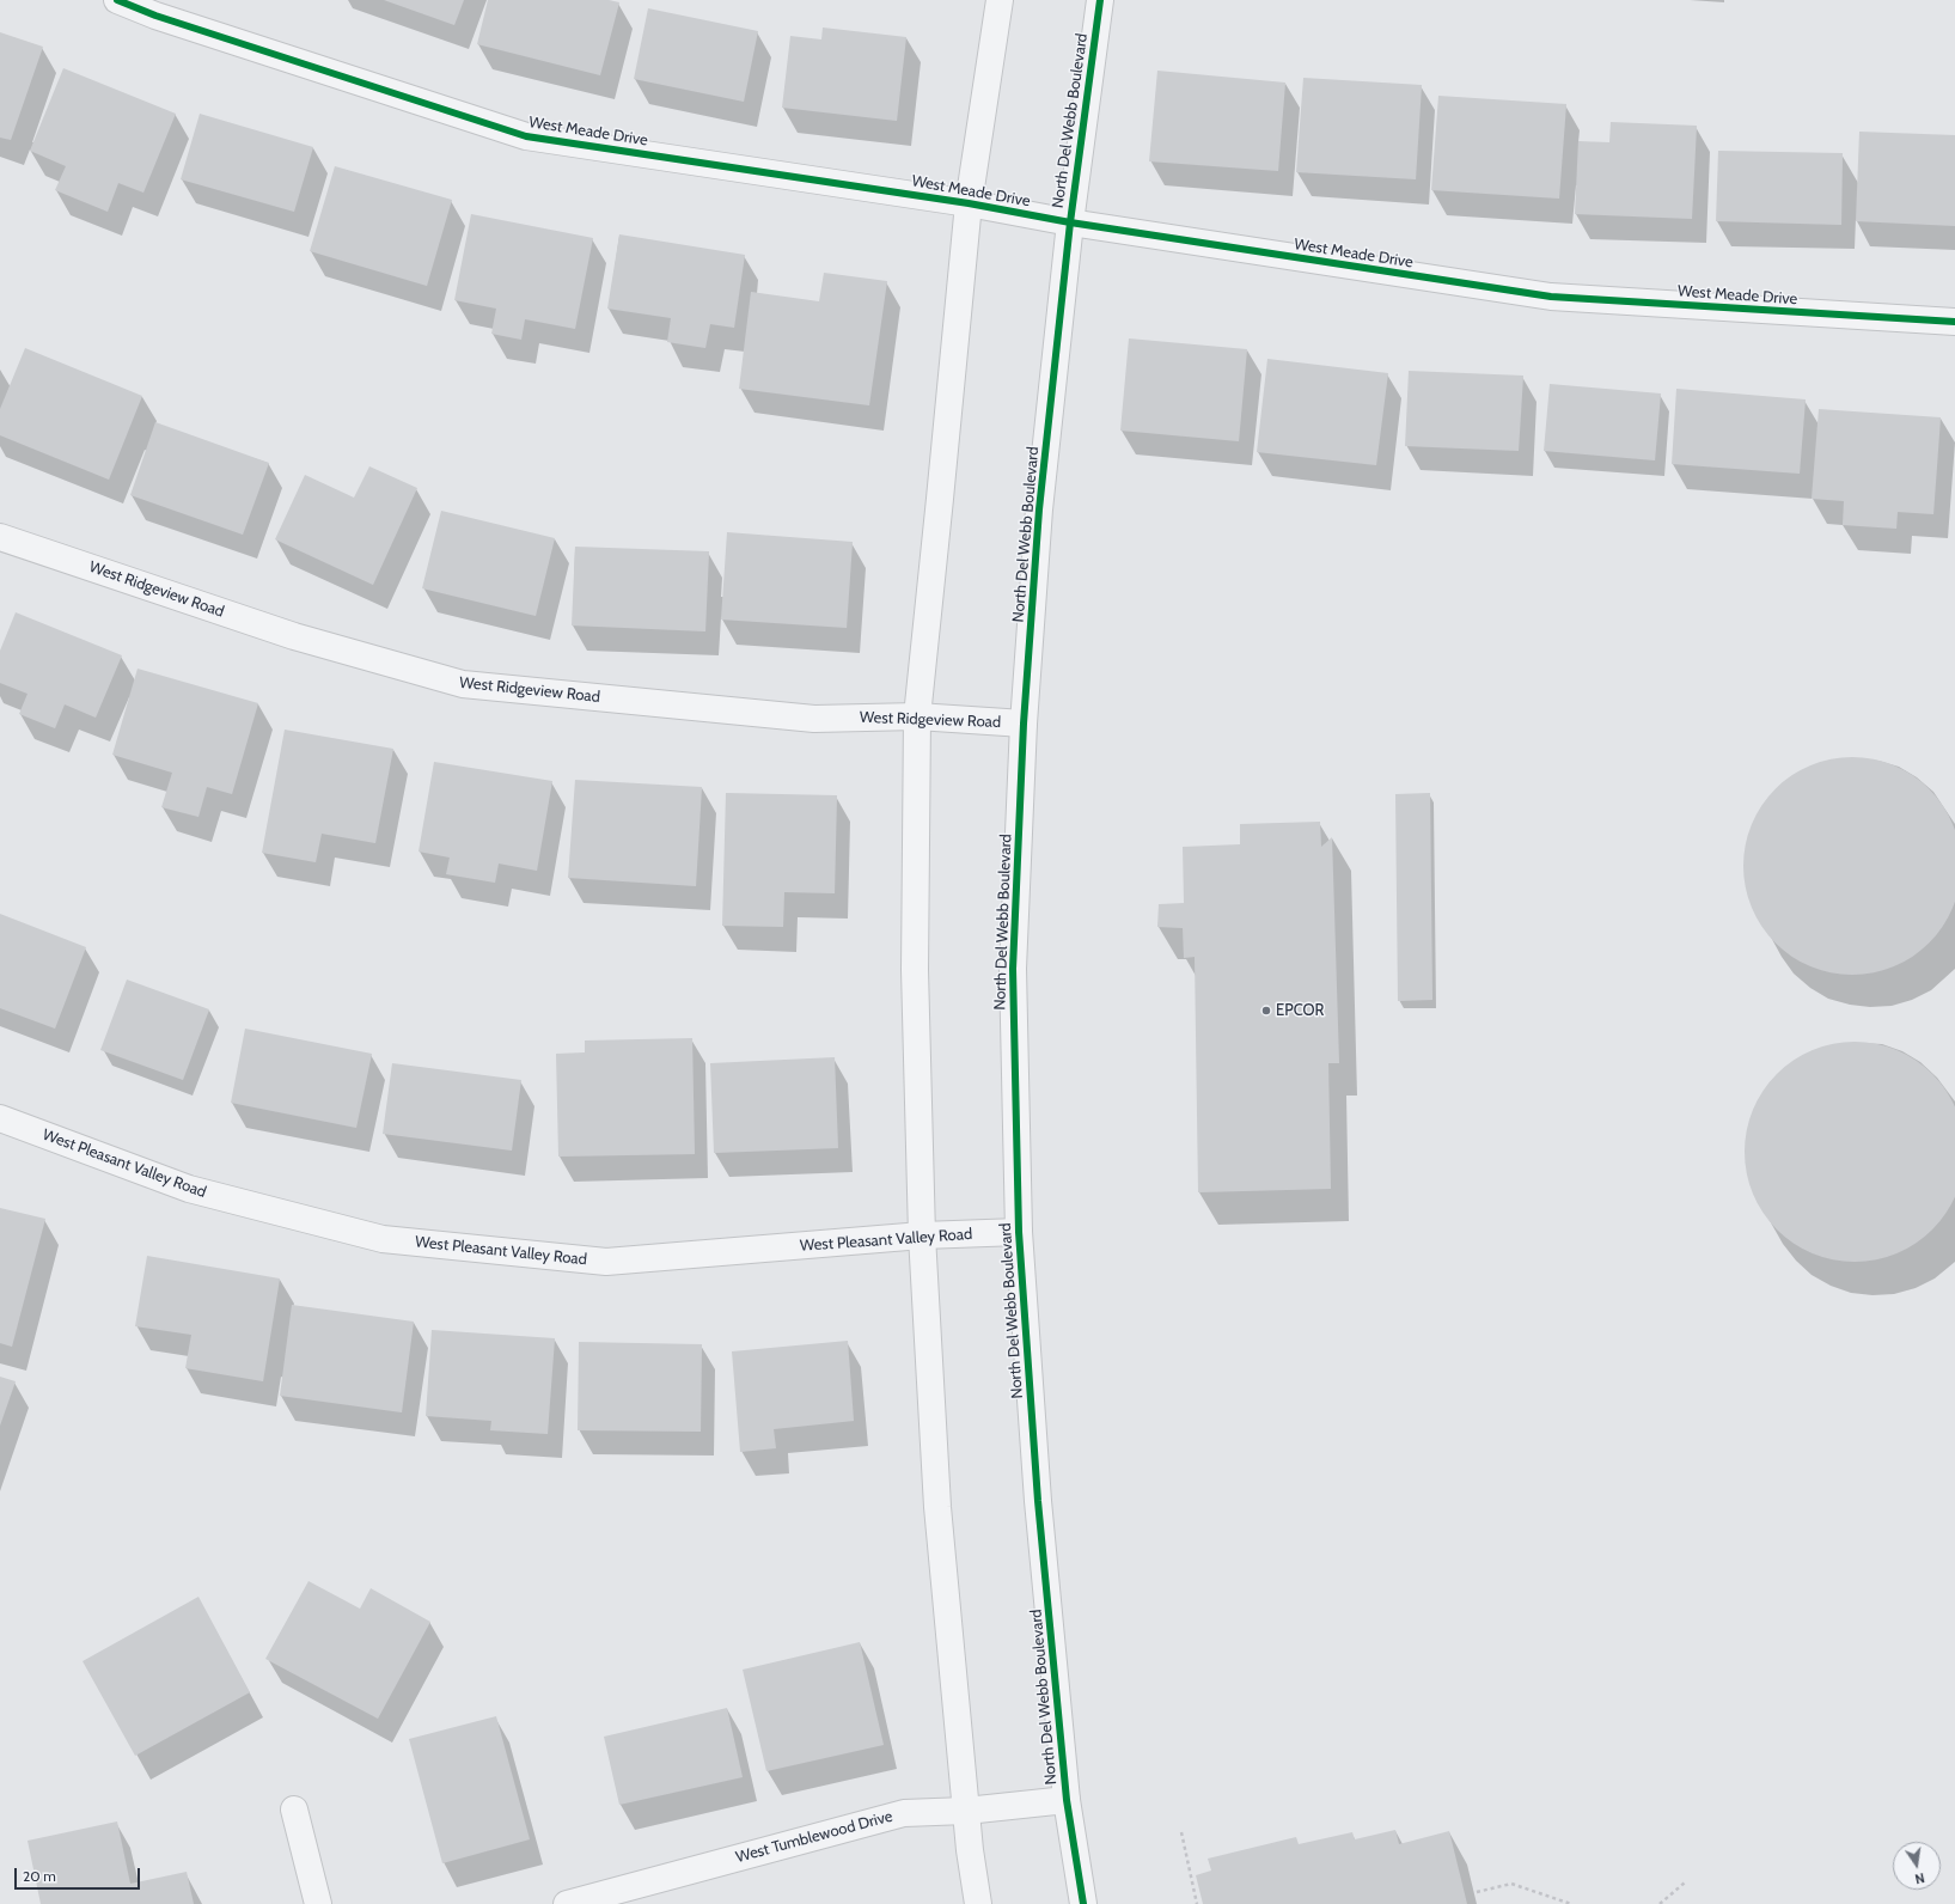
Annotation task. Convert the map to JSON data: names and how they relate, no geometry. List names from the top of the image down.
{
  "streets": {
    "street": [
      "North Del Webb Boulevard",
      "West Meade Drive",
      "West Ridgeview Road",
      "West Pleasant Valley Road",
      "West Tumblewood Drive"
    ]
  },
  "crossings": [
    ["North Del Webb Boulevard", "West Meade Drive"],
    ["North Del Webb Boulevard", "West Ridgeview Road"],
    ["North Del Webb Boulevard", "West Pleasant Valley Road"],
    ["North Del Webb Boulevard", "West Tumblewood Drive"]
  ],
  "places": ["EPCOR"],
  "scale_bar": "20 m",
  "north": "bottom"
}
